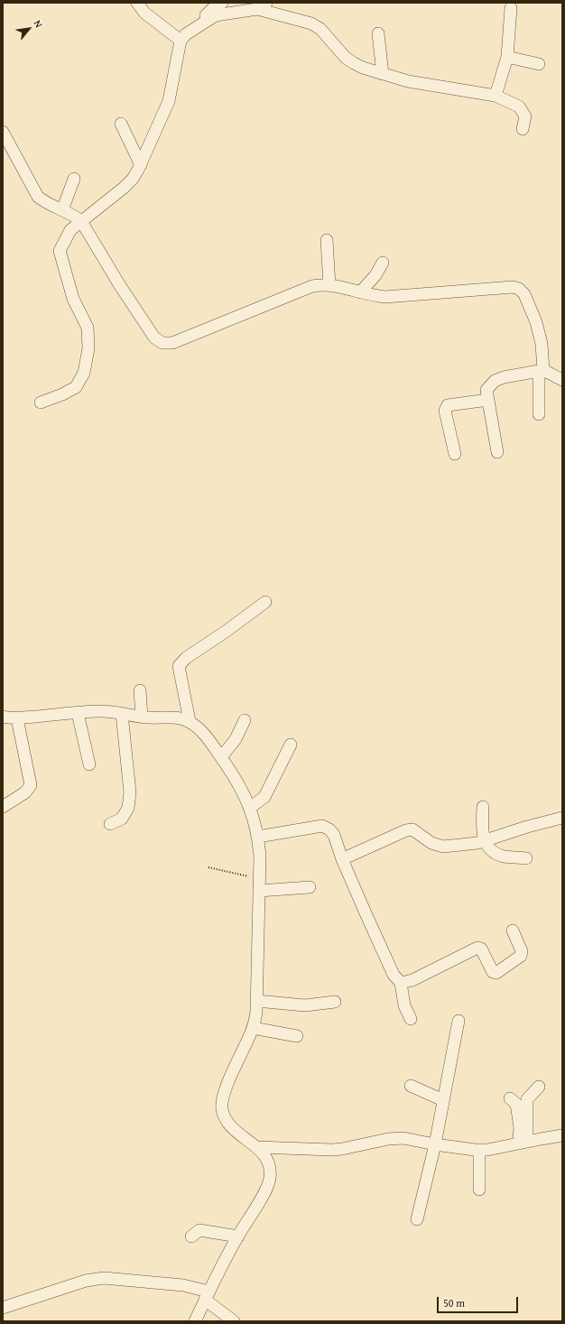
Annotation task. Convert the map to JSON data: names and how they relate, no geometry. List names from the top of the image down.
{
  "scale_bar": "50 m",
  "north": "top right"
}
